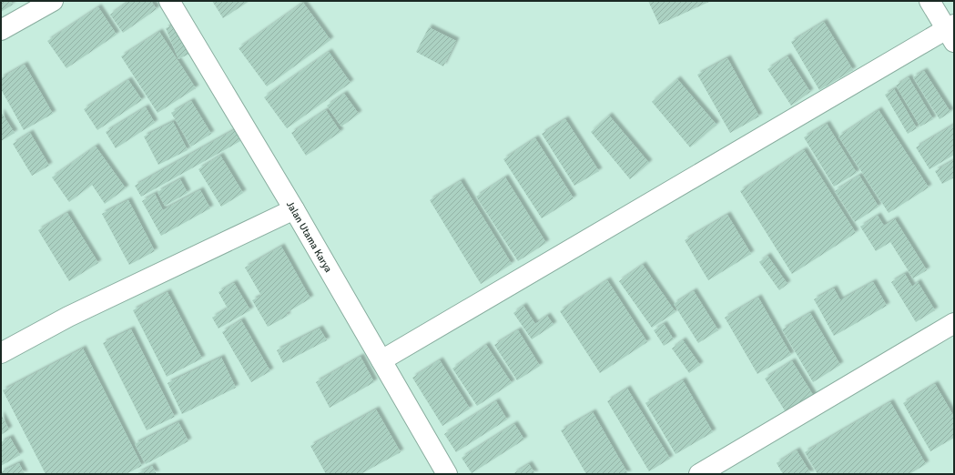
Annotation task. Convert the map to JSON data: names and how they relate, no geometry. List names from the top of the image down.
{
  "streets": {
    "street": ["Jalan Utama Karya"]
  }
}
